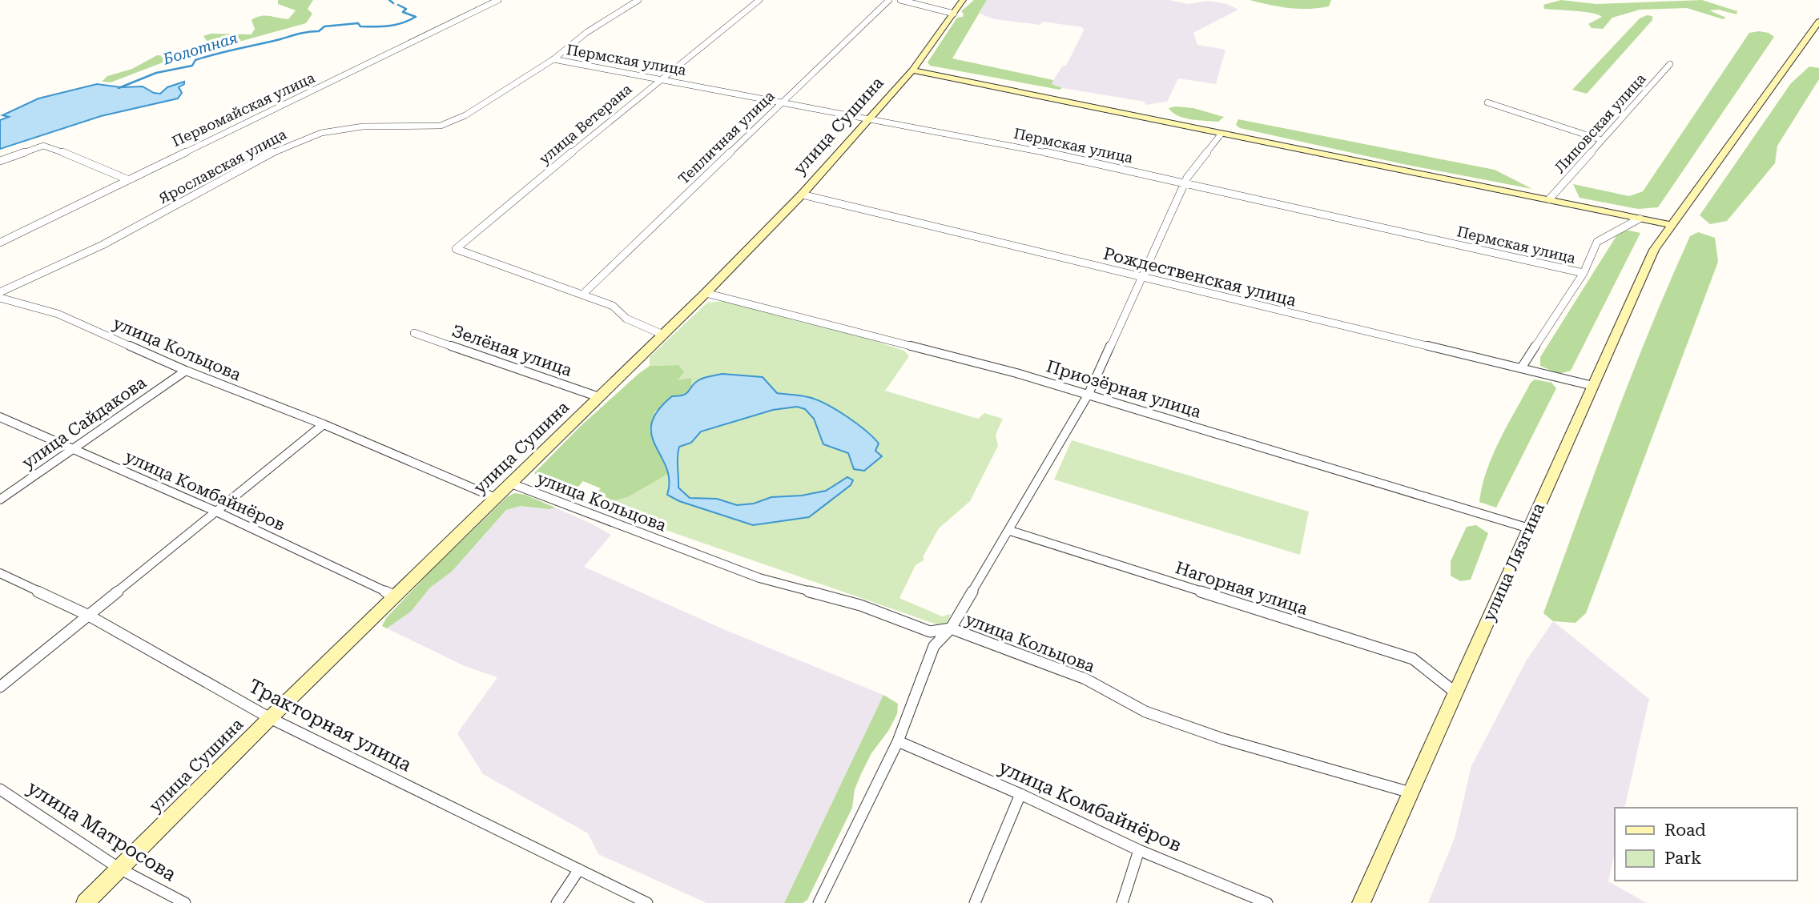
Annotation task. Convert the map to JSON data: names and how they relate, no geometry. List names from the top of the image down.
{
  "streets": {
    "street": [
      "Пермская улица",
      "Первомайская улица",
      "Липовская улица",
      "улица Ветерана",
      "улица Сушина",
      "Тепличная улица",
      "Ярославская улица",
      "Рождественская улица",
      "улица Кольцова",
      "Зелёная улица",
      "Приозёрная улица",
      "улица Сайдакова",
      "улица Комбайнёров",
      "улица Лязгина",
      "Нагорная улица",
      "Тракторная улица",
      "улица Матросова"
    ]
  },
  "crossings": [
    ["Пермская улица", "улица Ветерана"],
    ["Пермская улица", "улица Сушина"],
    ["Пермская улица", "Тепличная улица"],
    ["Пермская улица", "Ярославская улица"],
    ["улица Ветерана", "Тепличная улица"],
    ["улица Сушина", "Рождественская улица"],
    ["улица Сушина", "улица Кольцова"],
    ["улица Сушина", "Зелёная улица"],
    ["улица Сушина", "Приозёрная улица"],
    ["улица Сушина", "улица Комбайнёров"],
    ["улица Сушина", "Тракторная улица"],
    ["улица Сушина", "улица Матросова"],
    ["Рождественская улица", "улица Лязгина"],
    ["улица Кольцова", "улица Сайдакова"],
    ["улица Кольцова", "улица Лязгина"],
    ["Приозёрная улица", "улица Лязгина"],
    ["улица Сайдакова", "улица Комбайнёров"],
    ["улица Лязгина", "Нагорная улица"]
  ],
  "water": ["Болотная"],
  "legend": ["Road", "Park"]
}
